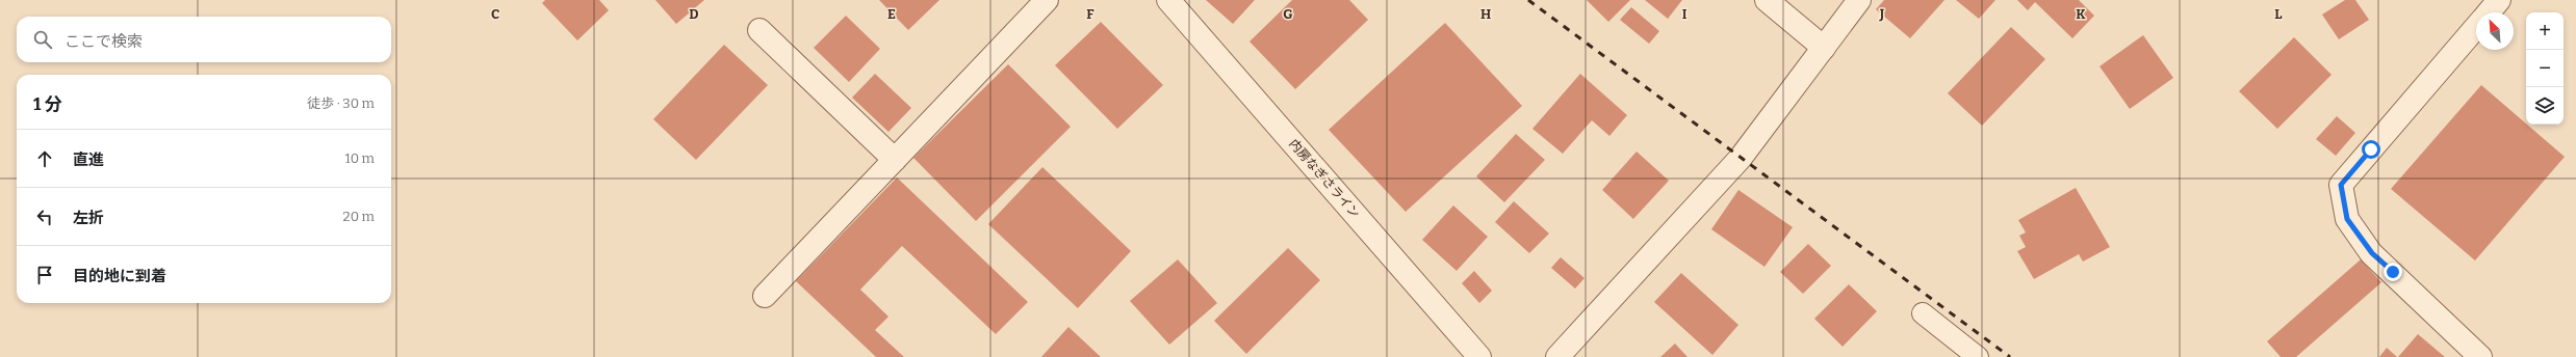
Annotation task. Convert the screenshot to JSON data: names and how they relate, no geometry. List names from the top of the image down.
{
  "streets": {
    "street": ["内房なぎさライン"]
  },
  "north": "top left",
  "page": {
    "map_buttons": ["+", "−"],
    "search": "ここで検索",
    "heading": ["1 分", "徒歩 · 30 m"],
    "list": [
      ["直進", "10 m"],
      ["左折", "20 m"],
      "目的地に到着"
    ]
  },
  "grid": {
    "columns": [
      "C",
      "D",
      "E",
      "F",
      "G",
      "H",
      "I",
      "J",
      "K",
      "L"
    ]
  }
}
